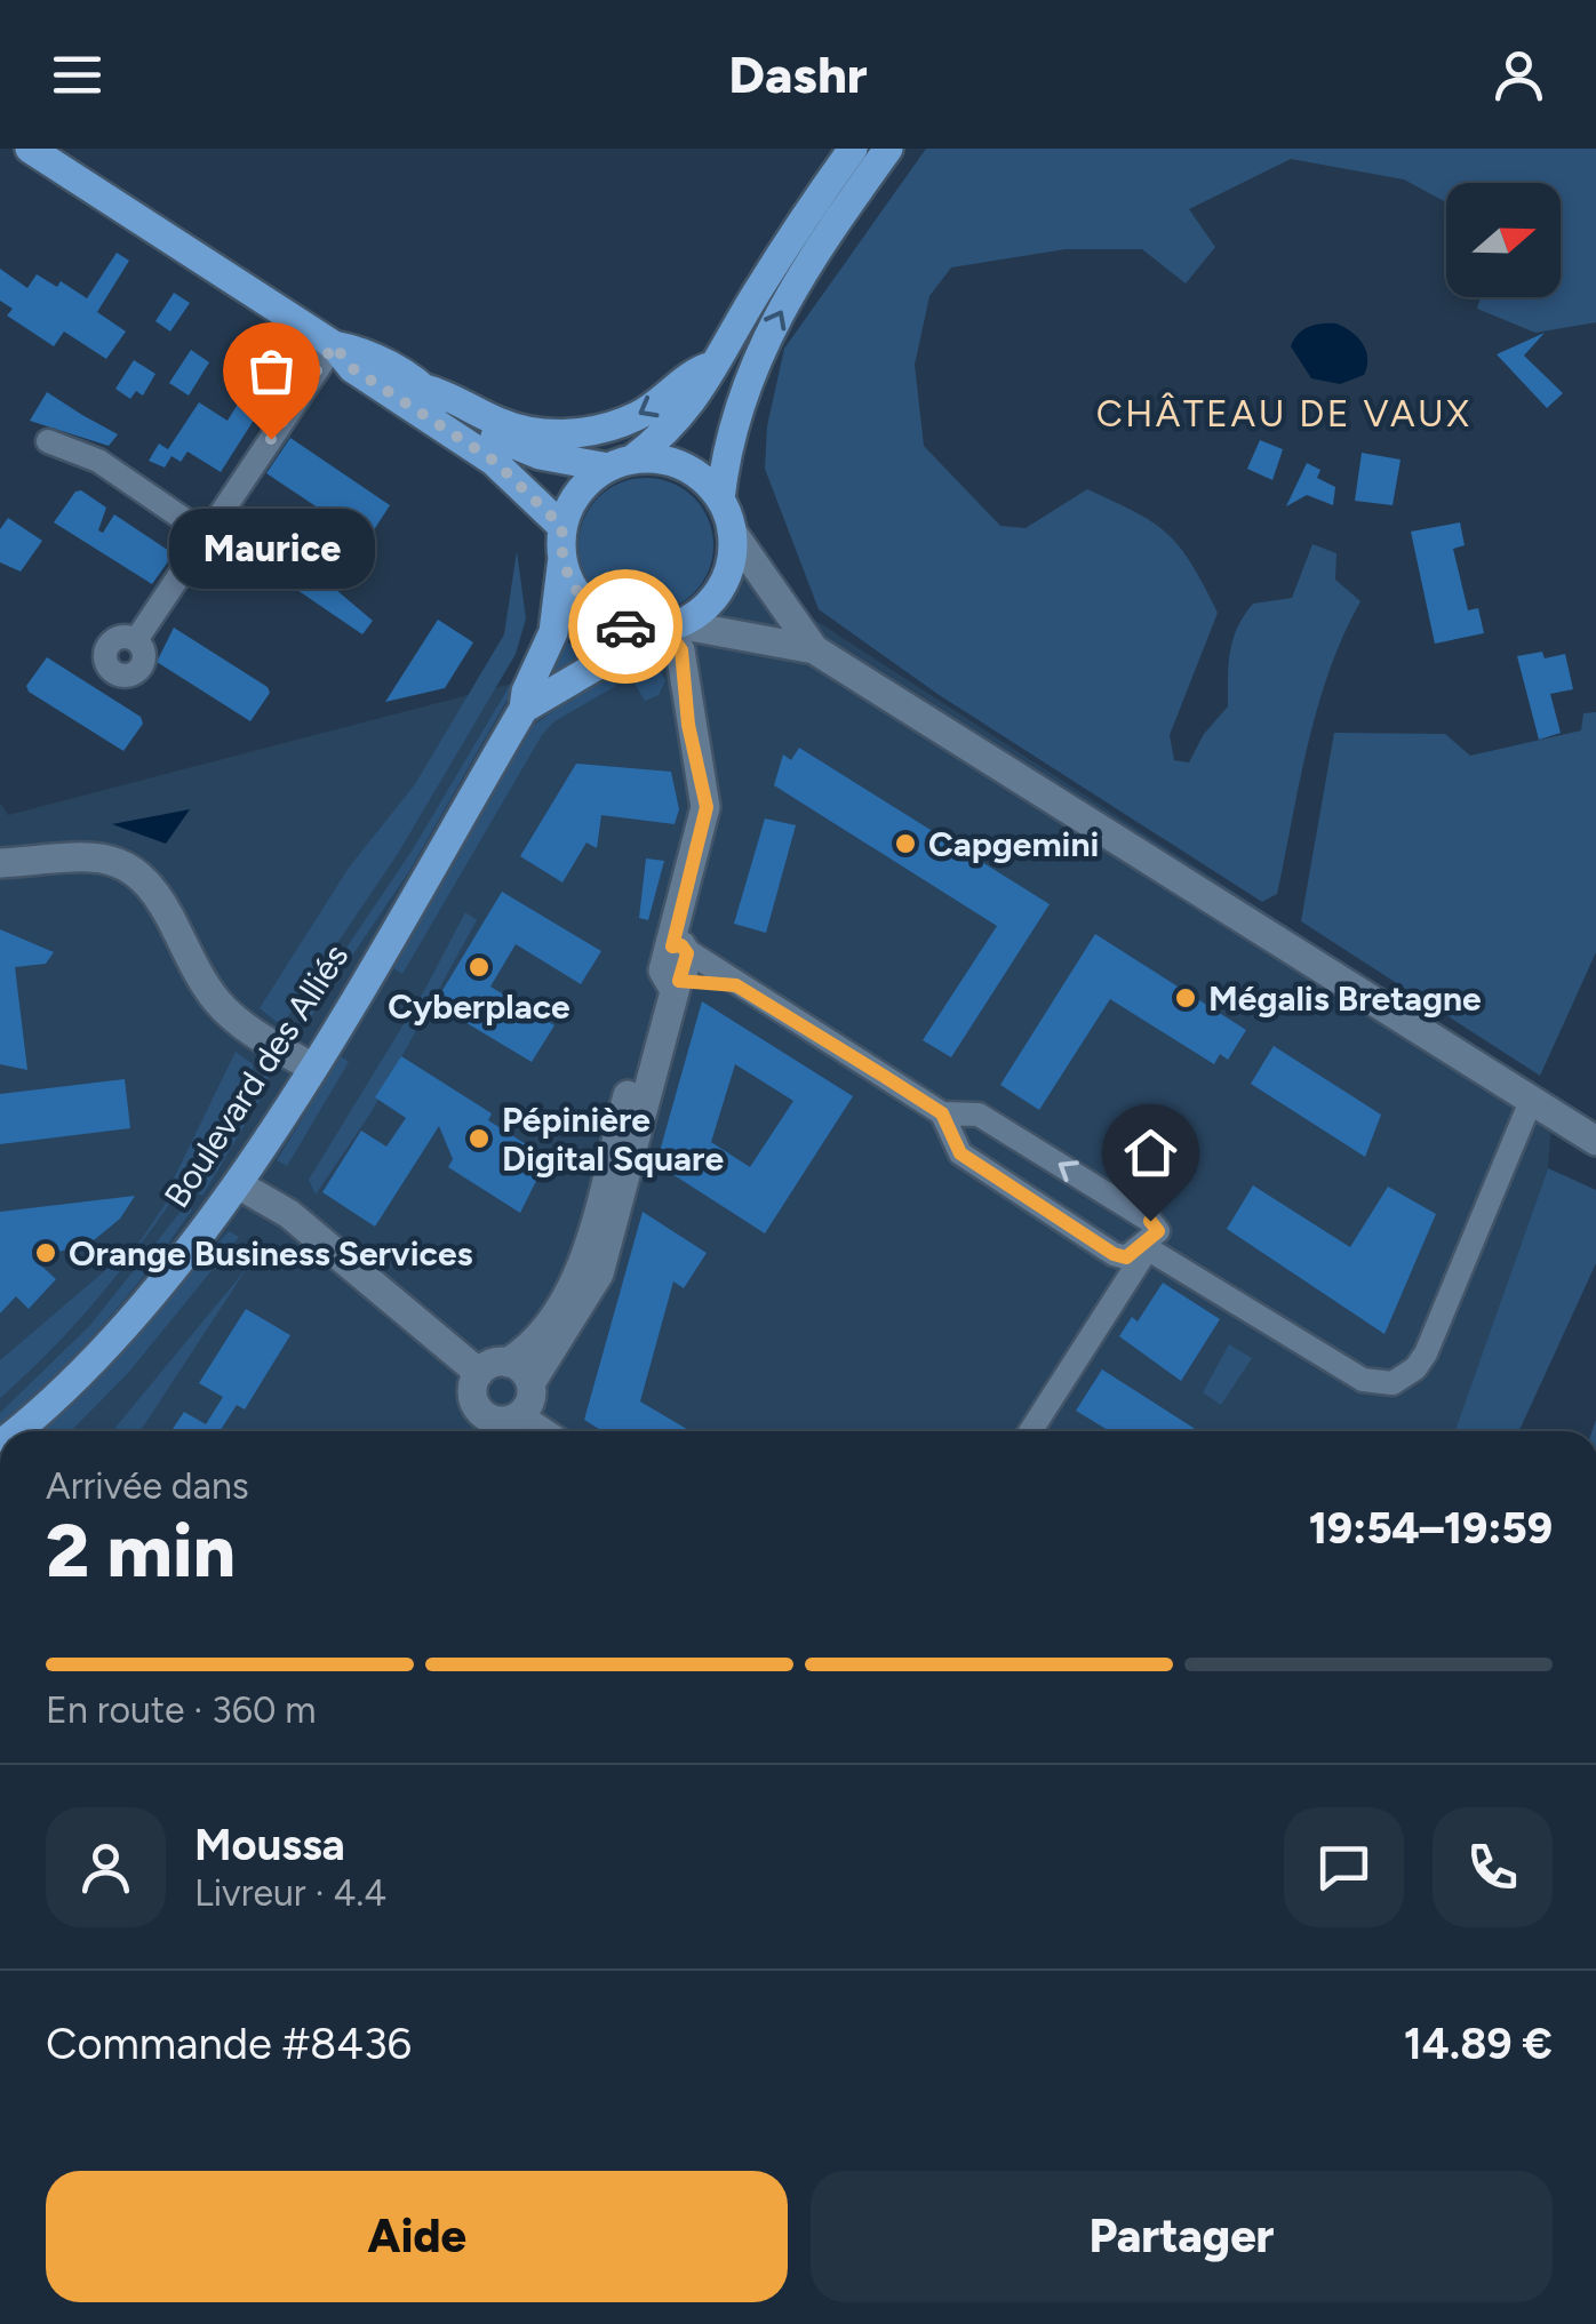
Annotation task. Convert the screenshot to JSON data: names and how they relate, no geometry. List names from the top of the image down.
{
  "streets": {
    "main road": ["Boulevard des Alliés"]
  },
  "districts": ["CHÂTEAU DE VAUX"],
  "places": [
    "Maurice",
    "Capgemini",
    "Cyberplace",
    "Mégalis Bretagne",
    "Pépinière Digital Square",
    "Orange Business Services"
  ],
  "north": "right",
  "page": {
    "header": "Dashr",
    "bubble": "Maurice",
    "heading": ["2 min", "Arrivée dans", "19:54–19:59"],
    "panel": [
      "Moussa",
      "Livreur · 4.4",
      "Commande #8436",
      "14.89 €"
    ],
    "bar": "En route · 360 m",
    "buttons": ["Aide", "Partager"]
  }
}
